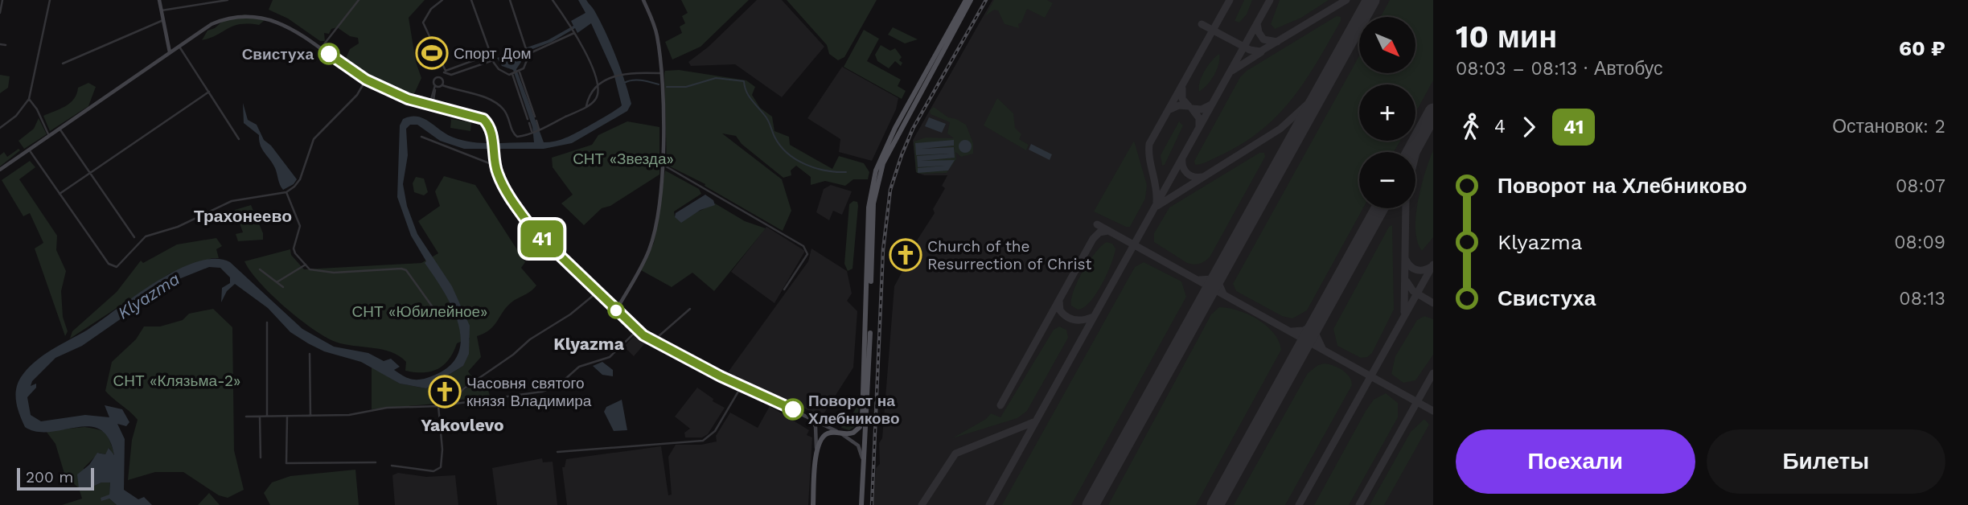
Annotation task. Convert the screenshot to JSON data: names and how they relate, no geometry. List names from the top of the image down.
{
  "districts": ["Трахонеево", "Klyazma", "Yakovlevo"],
  "water": ["Klyazma"],
  "parks": ["СНТ «Звезда»", "СНТ «Юбилейное»", "СНТ «Клязьма-2»"],
  "places": {
    "sports": ["Спорт Дом"],
    "other": ["Свистуха", "Поворот на Хлебниково"],
    "church": ["Church of the Resurrection of Christ", "Часовня святого князя Владимира"]
  },
  "lines": ["bus line 41"],
  "scale_bar": "200 m",
  "north": "bottom right",
  "page": {
    "on_map": "41",
    "heading": ["10 мин", "08:03 – 08:13 · Автобус", "60 ₽"],
    "map_buttons": ["+", "−"],
    "legs": ["4", "41", "Остановок: 2"],
    "list": [
      {
        "name": "Поворот на Хлебниково",
        "value": "08:07"
      },
      {
        "name": "Klyazma",
        "value": "08:09"
      },
      {
        "name": "Свистуха",
        "value": "08:13"
      }
    ],
    "buttons": ["Поехали", "Билеты"],
    "scale": "200 m"
  }
}
